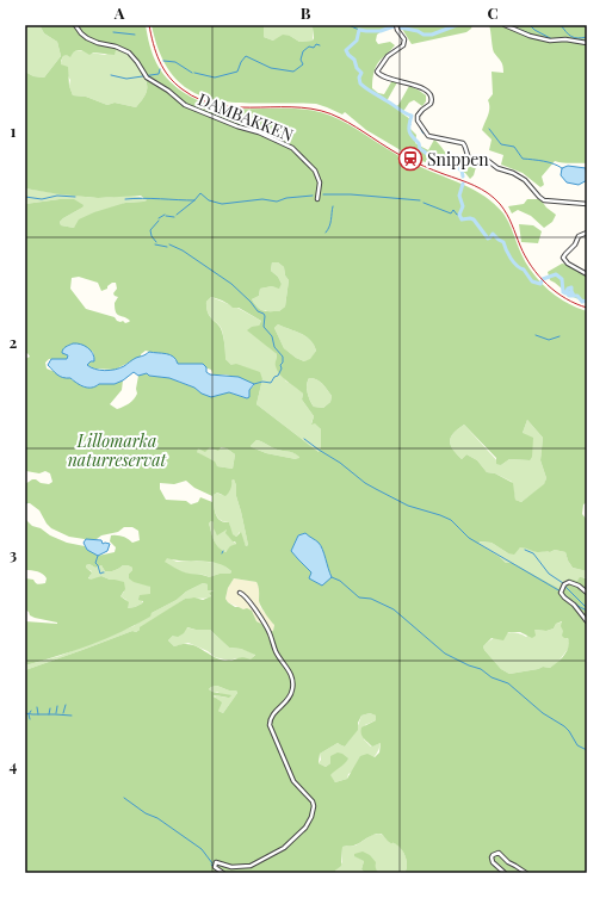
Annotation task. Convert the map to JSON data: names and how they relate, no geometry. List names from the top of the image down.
{
  "streets": {
    "street": ["DAMBAKKEN"]
  },
  "parks": ["Lillomarka naturreservat"],
  "places": {
    "station": ["Snippen"]
  },
  "grid": {
    "columns": ["A", "B", "C"],
    "rows": [
      "1",
      "2",
      "3",
      "4"
    ]
  }
}
